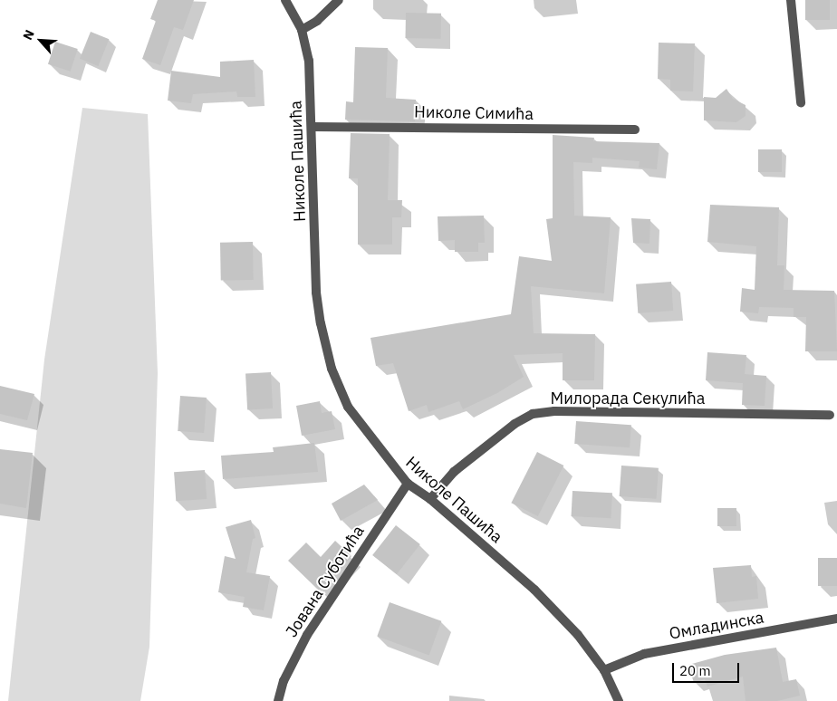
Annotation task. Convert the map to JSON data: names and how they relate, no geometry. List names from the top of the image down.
{
  "streets": {
    "street": [
      "Николе Симића",
      "Николе Пашића",
      "Милорада Секулића",
      "Јована Суботића",
      "Омладинска"
    ]
  },
  "crossings": [
    ["Николе Симића", "Николе Пашића"],
    ["Николе Пашића", "Милорада Секулића"],
    ["Николе Пашића", "Јована Суботића"],
    ["Николе Пашића", "Омладинска"]
  ],
  "scale_bar": "20 m",
  "north": "top left"
}
